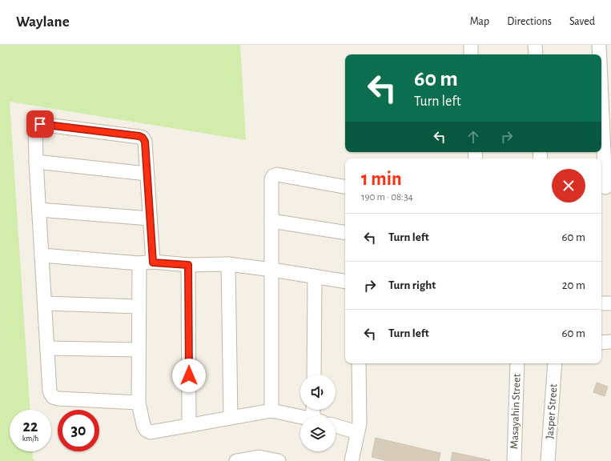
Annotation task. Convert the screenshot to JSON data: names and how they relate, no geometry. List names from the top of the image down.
{
  "streets": {
    "street": ["Masayahin Street", "Jasper Street"]
  },
  "page": {
    "header": "Waylane",
    "nav": ["Map", "Directions", "Saved"],
    "turn": ["60 m", "Turn left"],
    "heading": ["1 min", "190 m · 08:34"],
    "list": [
      {
        "name": "Turn left",
        "value": "60 m"
      },
      {
        "name": "Turn right",
        "value": "20 m"
      },
      {
        "name": "Turn left",
        "value": "60 m"
      }
    ],
    "speed": "22 km/h",
    "limit": "30"
  }
}
